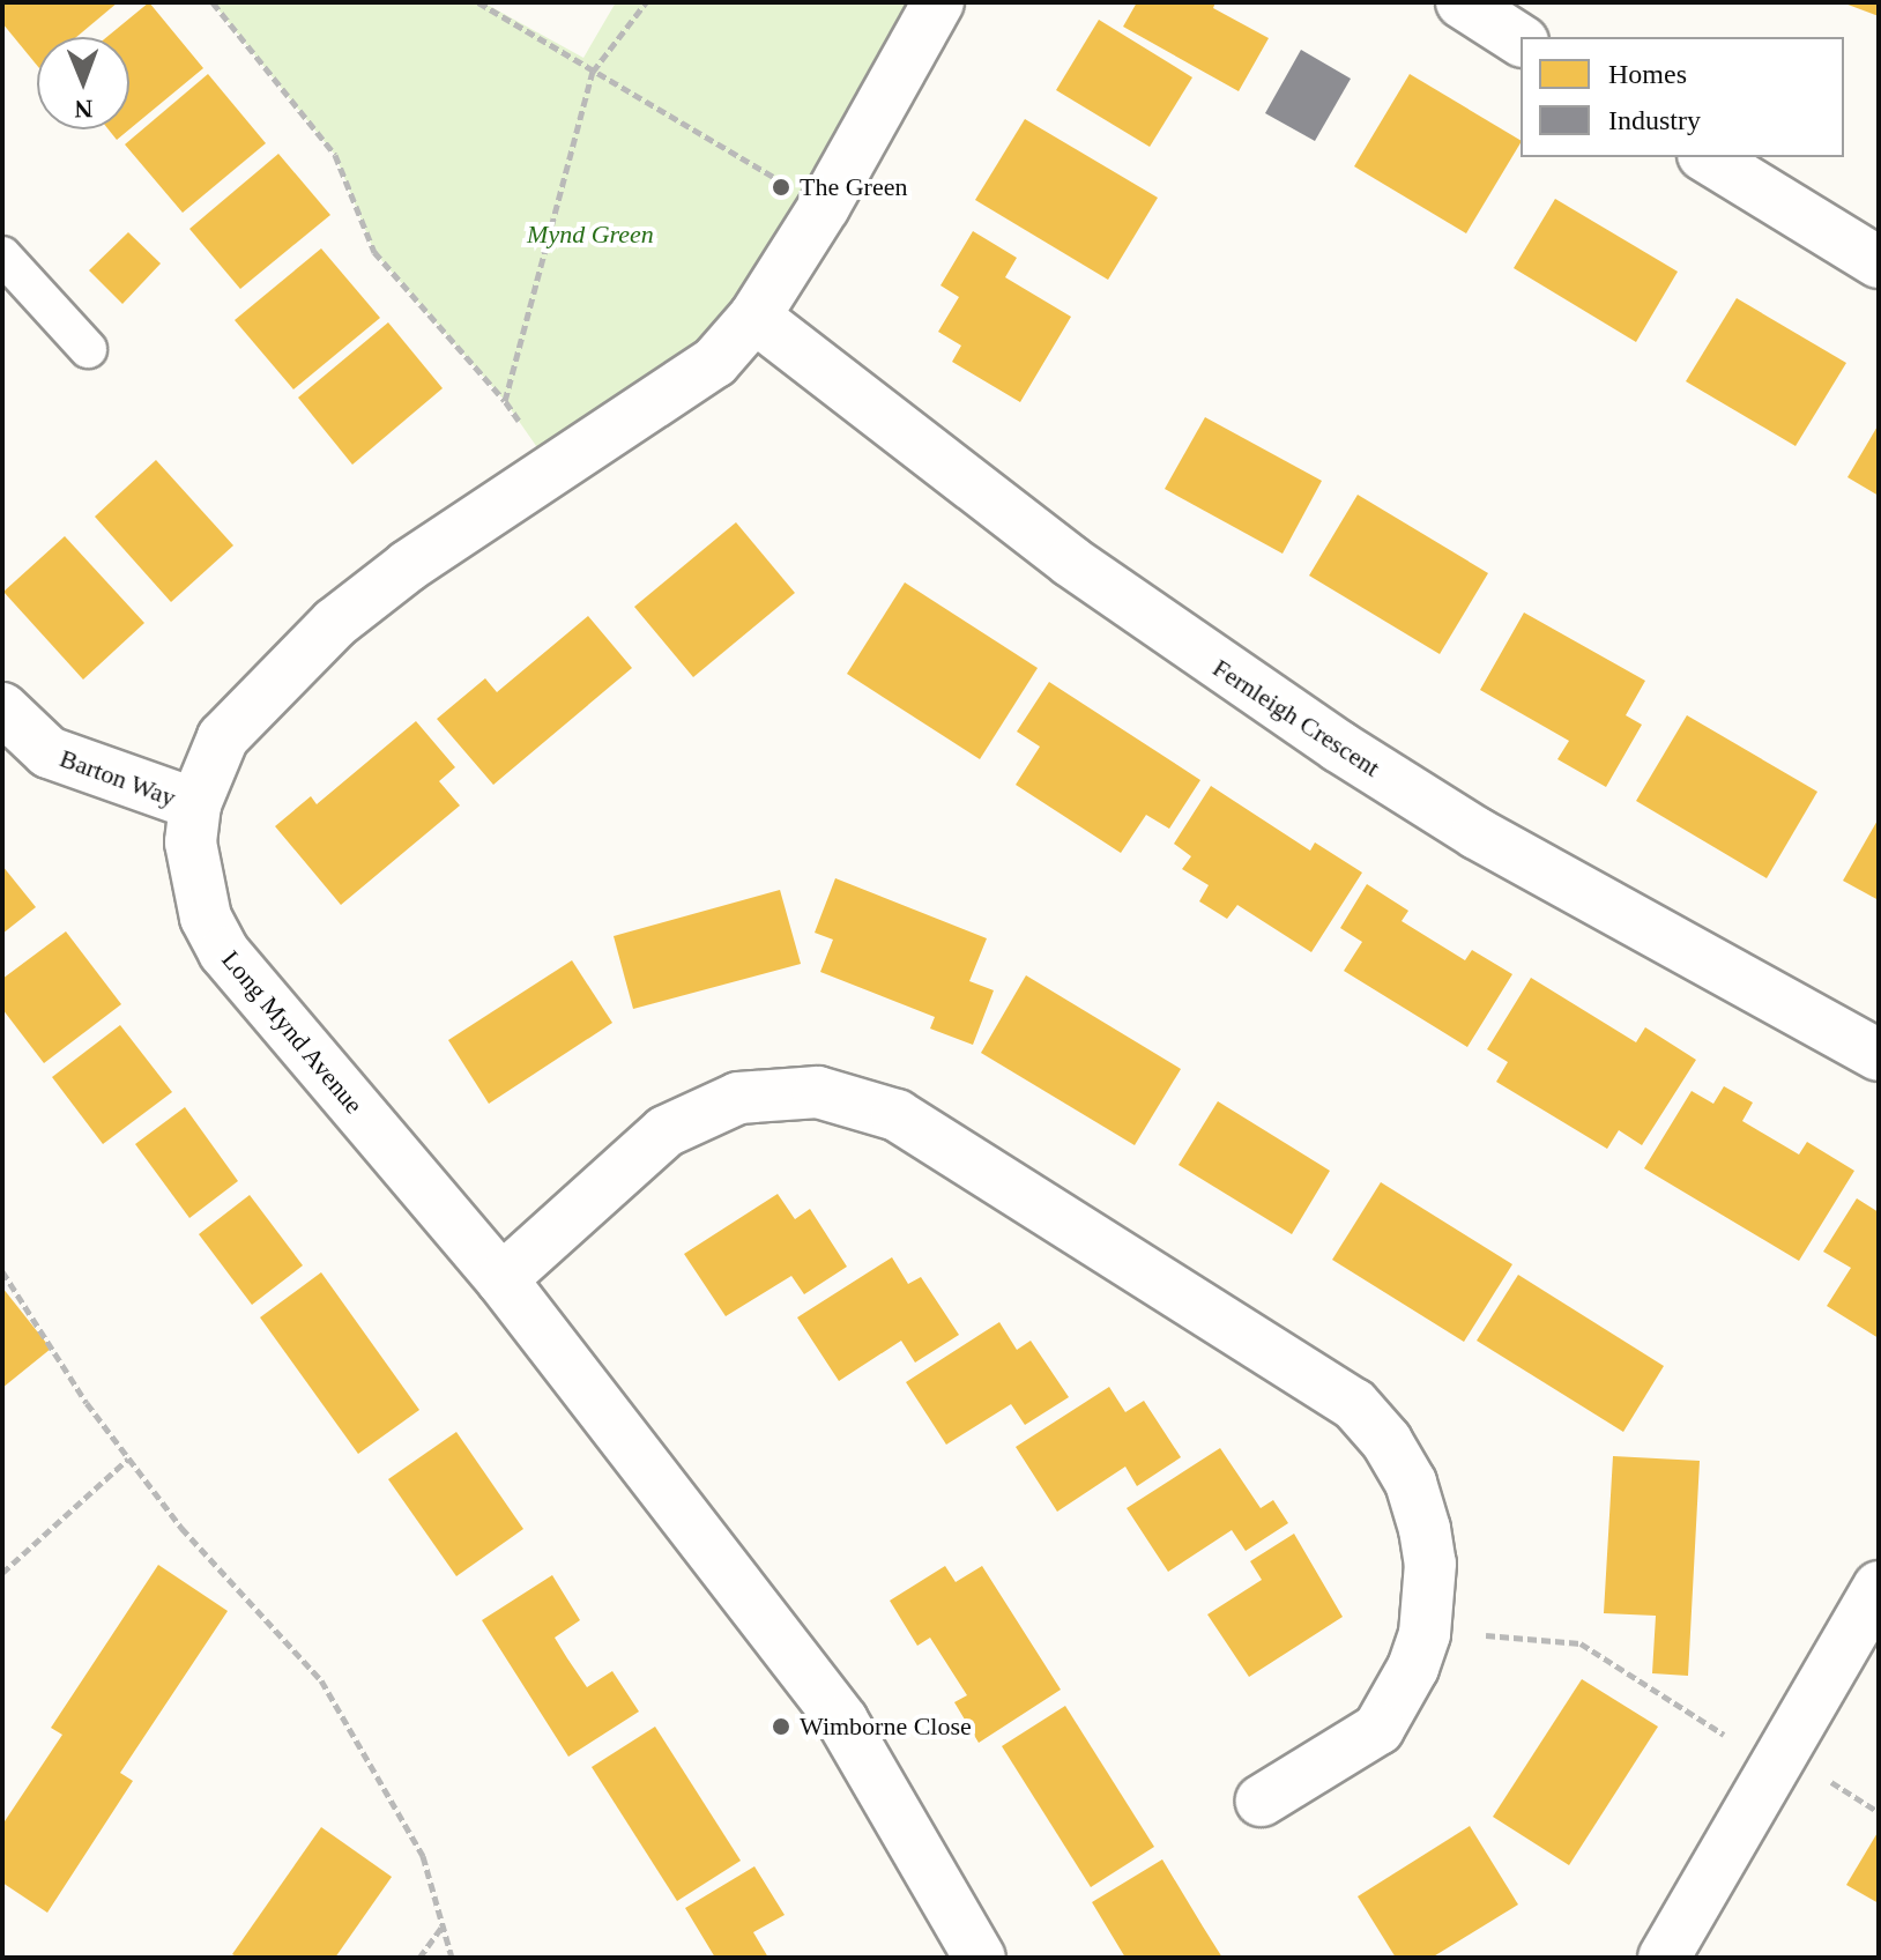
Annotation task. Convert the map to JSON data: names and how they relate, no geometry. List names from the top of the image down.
{
  "streets": {
    "street": ["Fernleigh Crescent", "Barton Way", "Long Mynd Avenue"]
  },
  "crossings": [
    ["Fernleigh Crescent", "Long Mynd Avenue"],
    ["Barton Way", "Long Mynd Avenue"]
  ],
  "parks": ["Mynd Green"],
  "places": ["The Green", "Wimborne Close"],
  "legend": ["Homes", "Industry"],
  "north": "bottom"
}
